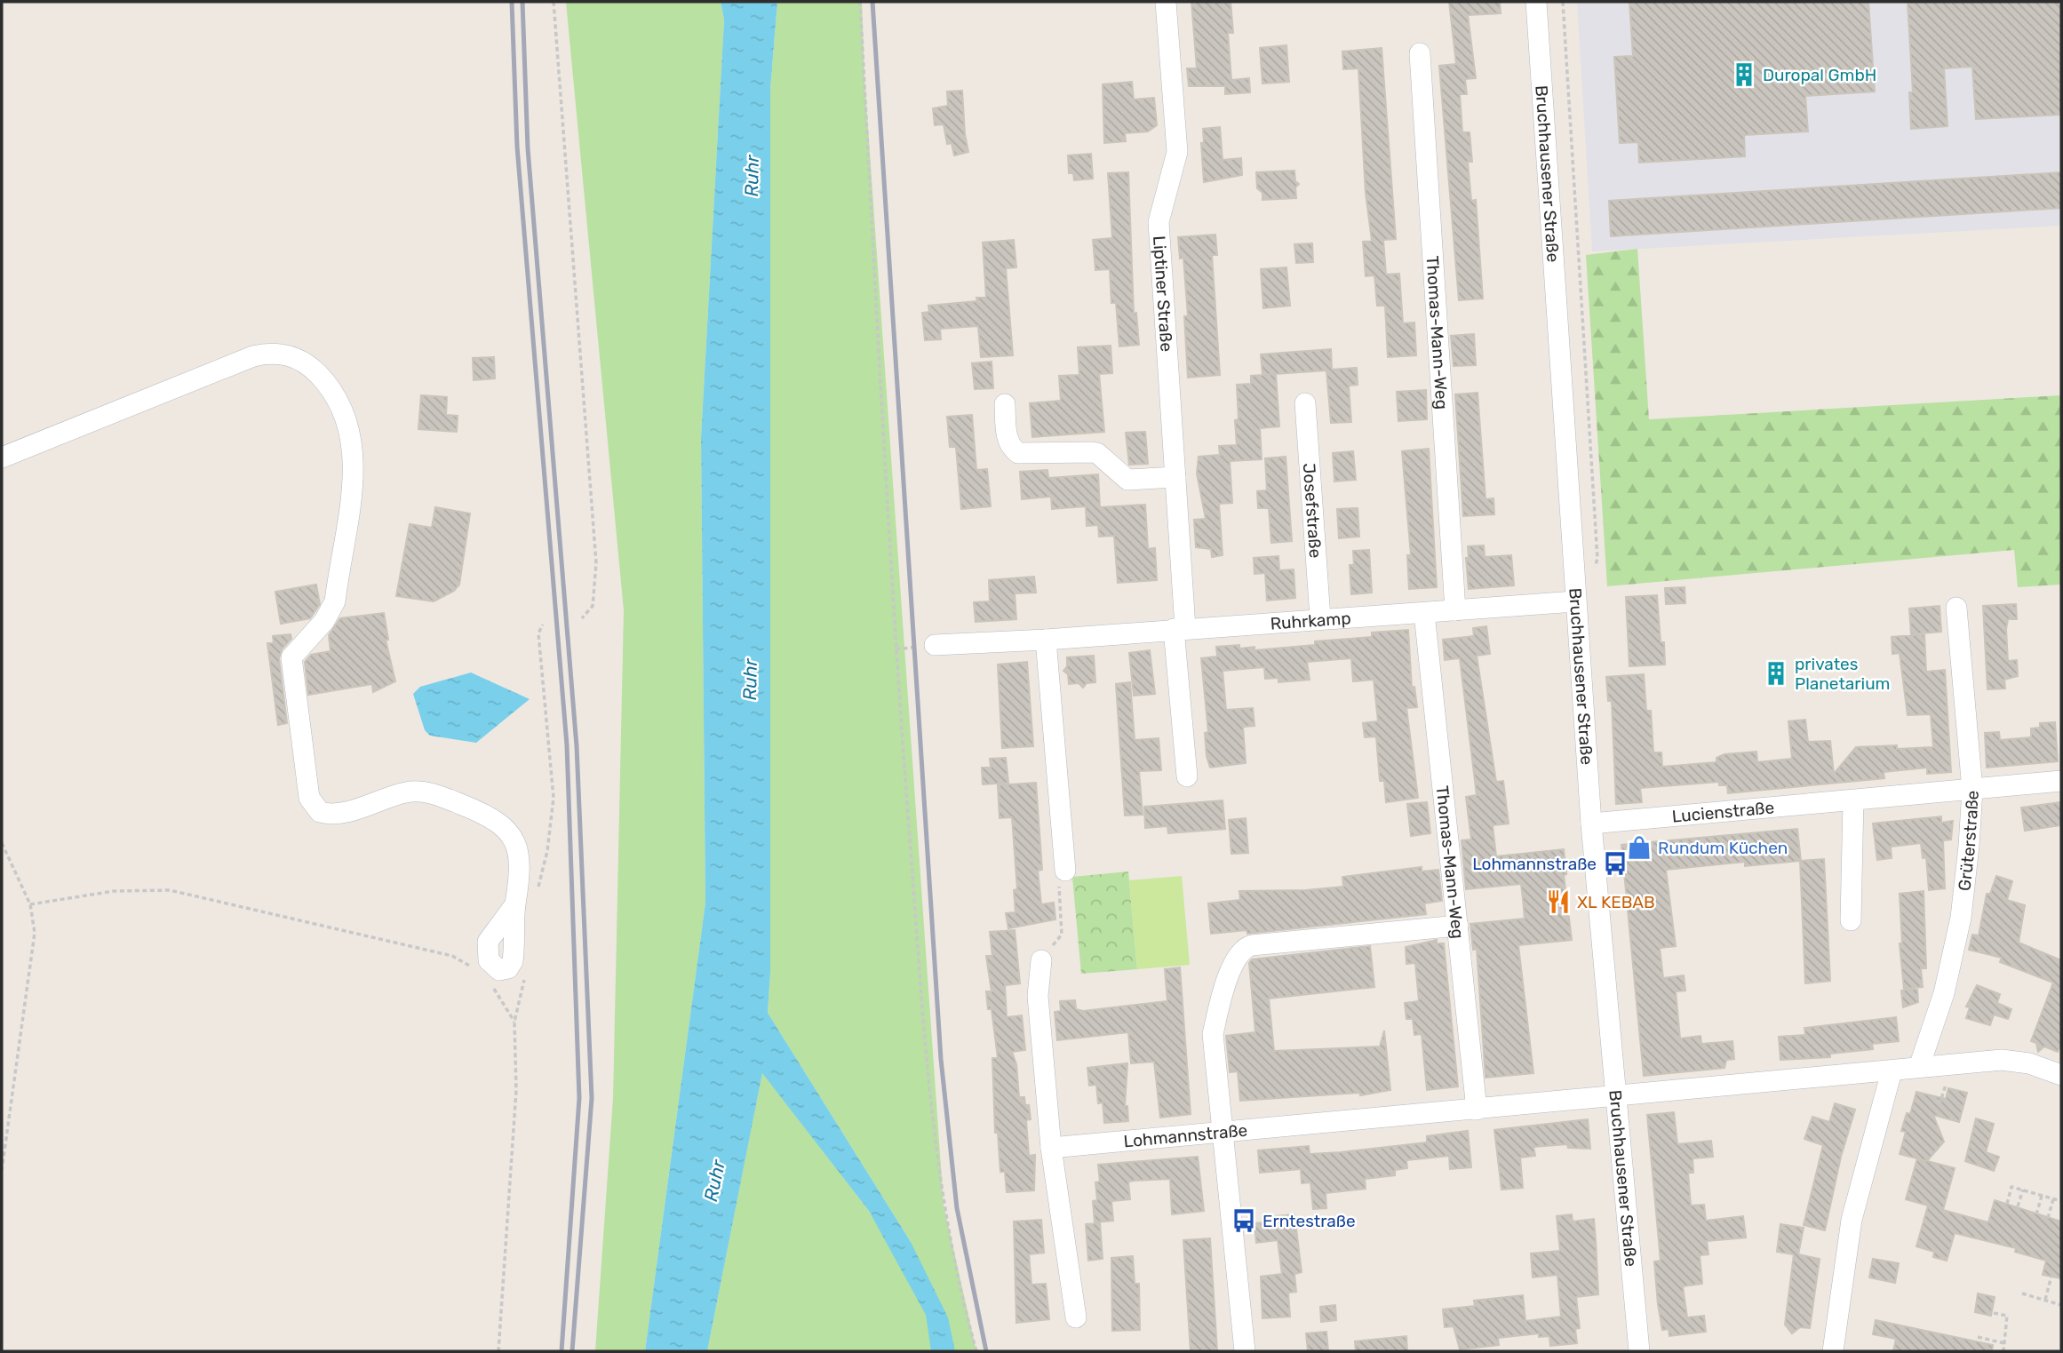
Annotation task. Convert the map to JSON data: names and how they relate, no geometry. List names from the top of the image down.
{
  "streets": {
    "street": [
      "Bruchhausener Straße",
      "Liptiner Straße",
      "Thomas-Mann-Weg",
      "Josefstraße",
      "Ruhrkamp",
      "Lucienstraße",
      "Grüterstraße",
      "Lohmannstraße"
    ]
  },
  "crossings": [
    ["Bruchhausener Straße", "Ruhrkamp"],
    ["Bruchhausener Straße", "Lucienstraße"],
    ["Bruchhausener Straße", "Lohmannstraße"],
    ["Liptiner Straße", "Ruhrkamp"],
    ["Thomas-Mann-Weg", "Ruhrkamp"],
    ["Thomas-Mann-Weg", "Lohmannstraße"],
    ["Josefstraße", "Ruhrkamp"],
    ["Lucienstraße", "Grüterstraße"],
    ["Grüterstraße", "Lohmannstraße"]
  ],
  "water": ["Ruhr"],
  "places": {
    "building": ["Duropal GmbH", "privates Planetarium"],
    "shop": ["Rundum Küchen"],
    "bus stop": ["Lohmannstraße", "Erntestraße"],
    "restaurant": ["XL KEBAB"]
  }
}
